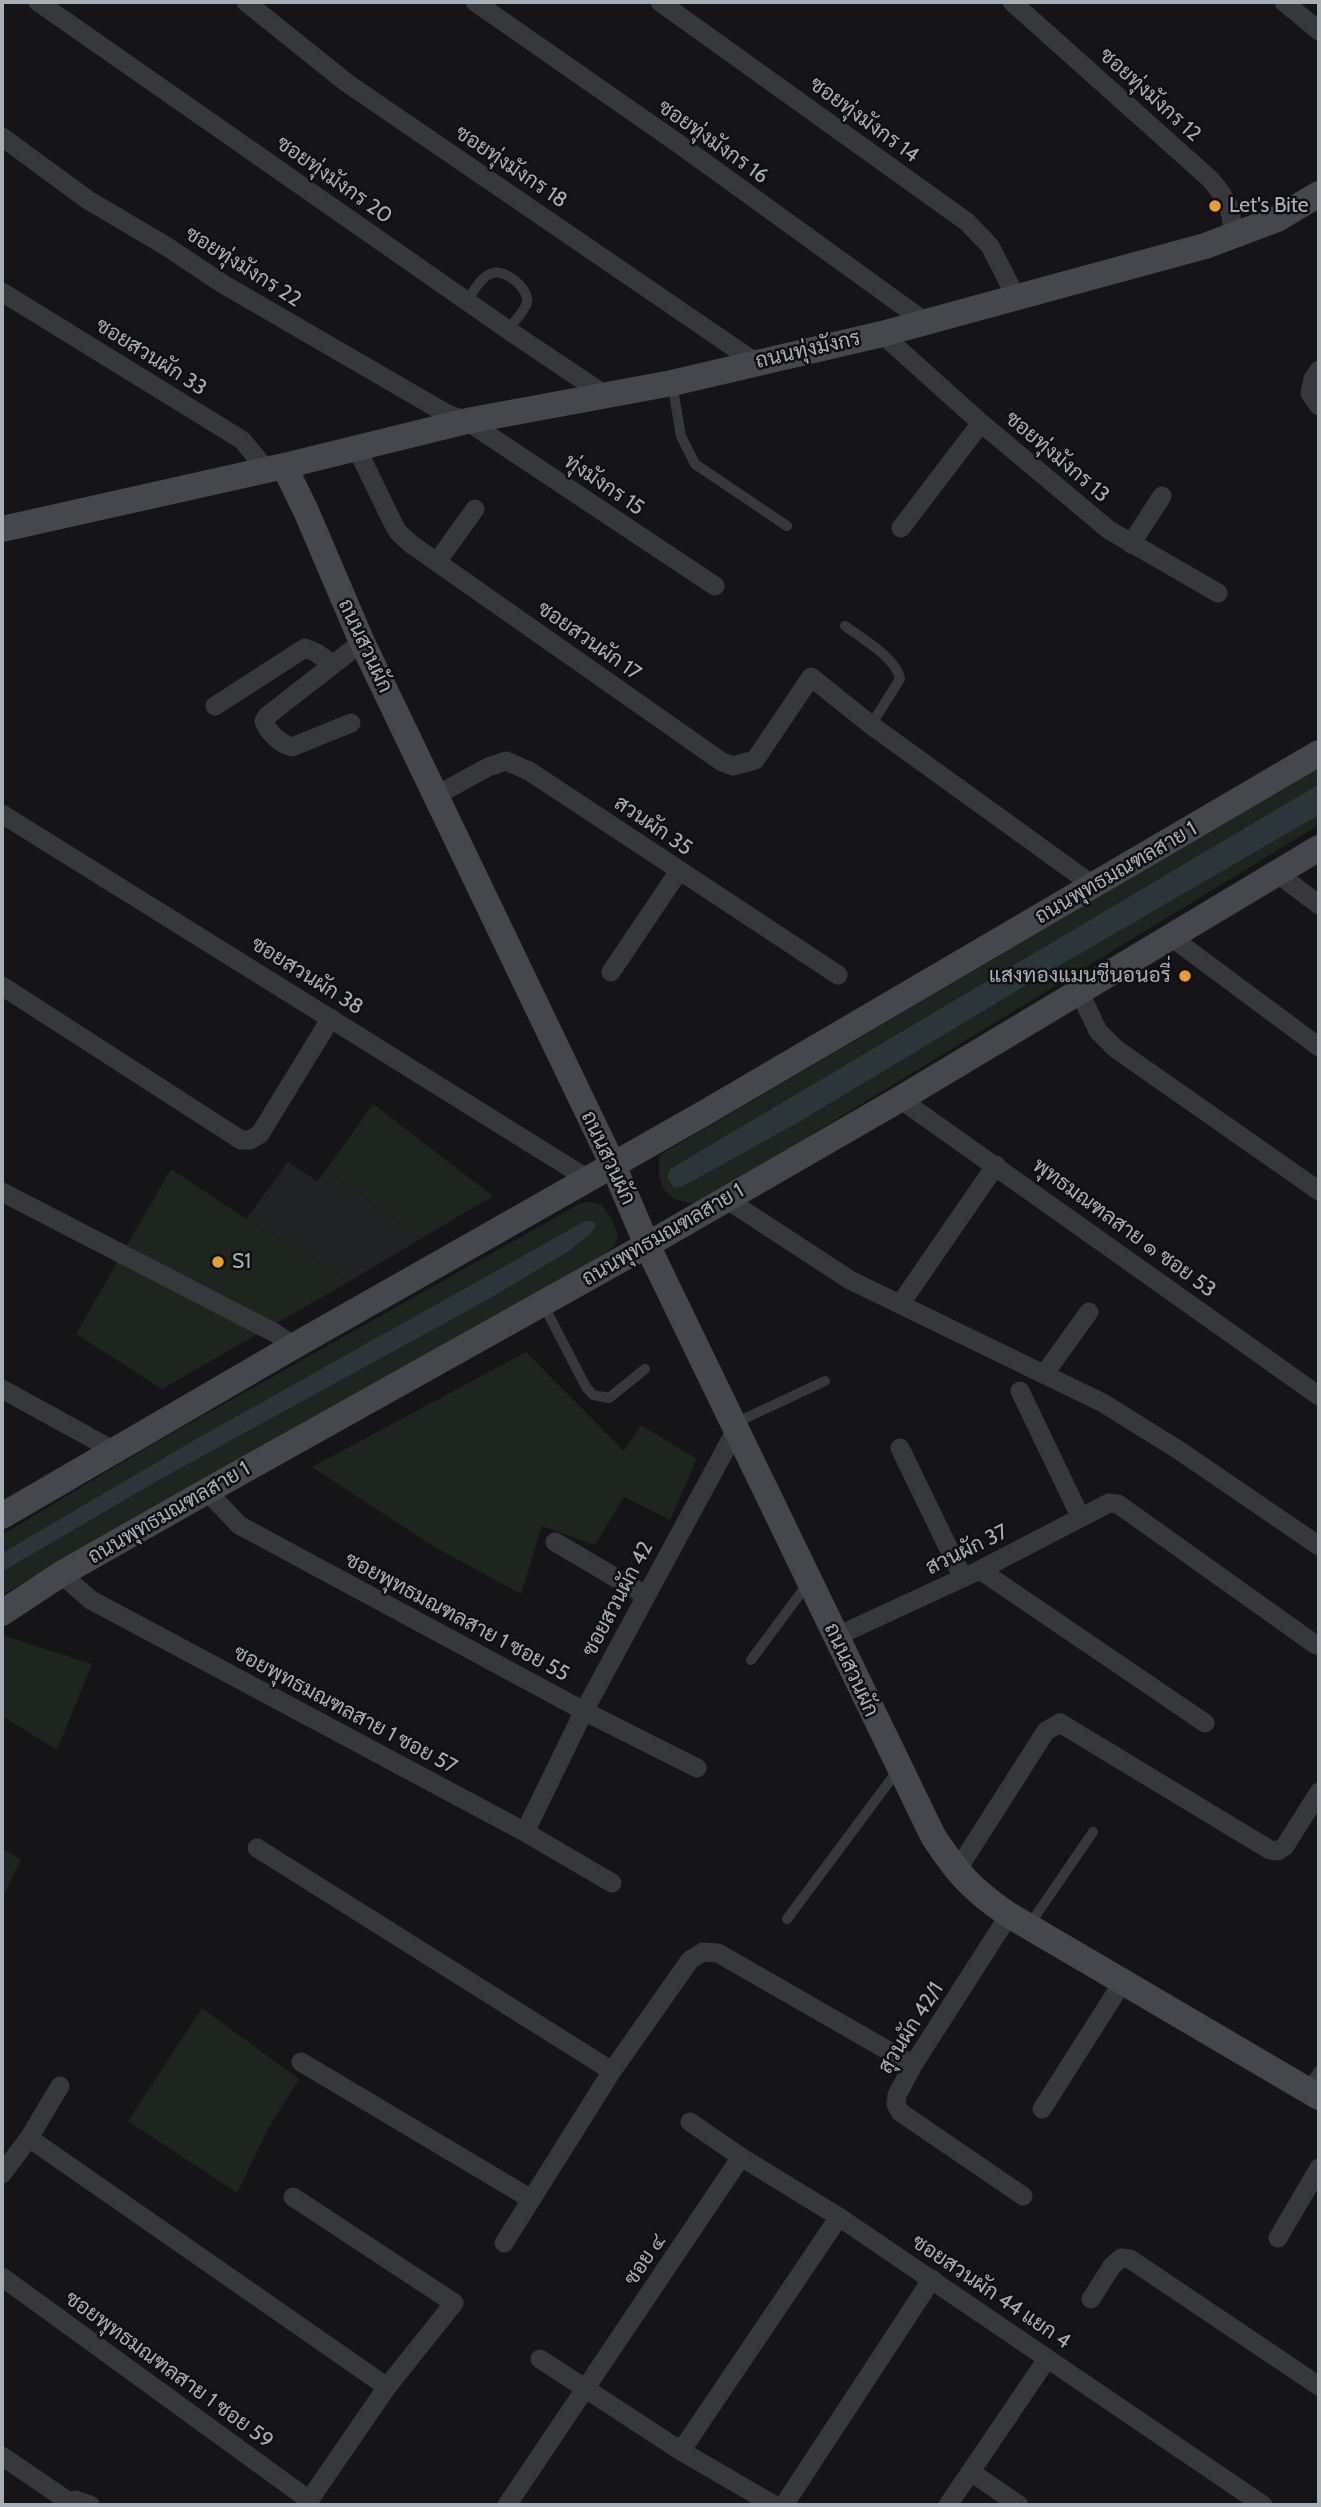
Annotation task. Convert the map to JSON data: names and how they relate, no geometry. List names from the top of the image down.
{
  "streets": {
    "street": [
      "ซอยทุ่งมังกร 12",
      "ซอยทุ่งมังกร 14",
      "ซอยทุ่งมังกร 16",
      "ซอยทุ่งมังกร 18",
      "ซอยทุ่งมังกร 20",
      "ซอยทุ่งมังกร 22",
      "ถนนทุ่งมังกร",
      "ซอยสวนผัก 33",
      "ซอยทุ่งมังกร 13",
      "ทุ่งมังกร 15",
      "ซอยสวนผัก 17",
      "ถนนสวนผัก",
      "สวนผัก 35",
      "ถนนพุทธมณฑลสาย 1",
      "ซอยสวนผัก 38",
      "พุทธมณฑลสาย ๑ ซอย 53",
      "สวนผัก 37",
      "ซอยสวนผัก 42",
      "ซอยพุทธมณฑลสาย 1 ซอย 55",
      "ซอยพุทธมณฑลสาย 1 ซอย 57",
      "สุวนผัก 42/1",
      "ซอย ๔",
      "ซอยสวนผัก 44 แยก 4",
      "ซอยพุทธมณฑลสาย 1 ซอย 59"
    ]
  },
  "crossings": [
    ["ซอยทุ่งมังกร 12", "ถนนทุ่งมังกร"],
    ["ซอยทุ่งมังกร 14", "ถนนทุ่งมังกร"],
    ["ซอยทุ่งมังกร 16", "ถนนทุ่งมังกร"],
    ["ซอยทุ่งมังกร 18", "ถนนทุ่งมังกร"],
    ["ซอยทุ่งมังกร 20", "ถนนทุ่งมังกร"],
    ["ซอยทุ่งมังกร 22", "ถนนทุ่งมังกร"],
    ["ซอยทุ่งมังกร 22", "ทุ่งมังกร 15"],
    ["ถนนทุ่งมังกร", "ซอยสวนผัก 33"],
    ["ถนนทุ่งมังกร", "ซอยทุ่งมังกร 13"],
    ["ถนนทุ่งมังกร", "ทุ่งมังกร 15"],
    ["ถนนทุ่งมังกร", "ซอยสวนผัก 17"],
    ["ถนนทุ่งมังกร", "ถนนสวนผัก"],
    ["ซอยสวนผัก 33", "ถนนสวนผัก"],
    ["ถนนสวนผัก", "สวนผัก 35"],
    ["ถนนสวนผัก", "ถนนพุทธมณฑลสาย 1"],
    ["ถนนสวนผัก", "สวนผัก 37"],
    ["ถนนสวนผัก", "ซอยสวนผัก 42"],
    ["ถนนสวนผัก", "สุวนผัก 42/1"],
    ["ถนนพุทธมณฑลสาย 1", "ซอยสวนผัก 38"],
    ["ถนนพุทธมณฑลสาย 1", "พุทธมณฑลสาย ๑ ซอย 53"],
    ["ถนนพุทธมณฑลสาย 1", "ซอยพุทธมณฑลสาย 1 ซอย 55"],
    ["ถนนพุทธมณฑลสาย 1", "ซอยพุทธมณฑลสาย 1 ซอย 57"],
    ["ซอยสวนผัก 42", "ซอยพุทธมณฑลสาย 1 ซอย 55"],
    ["ซอยสวนผัก 42", "ซอยพุทธมณฑลสาย 1 ซอย 57"],
    ["ซอย ๔", "ซอยสวนผัก 44 แยก 4"]
  ],
  "places": ["Let's Bite", "แสงทองแมนชีนอนอรี่", "S1"]
}
